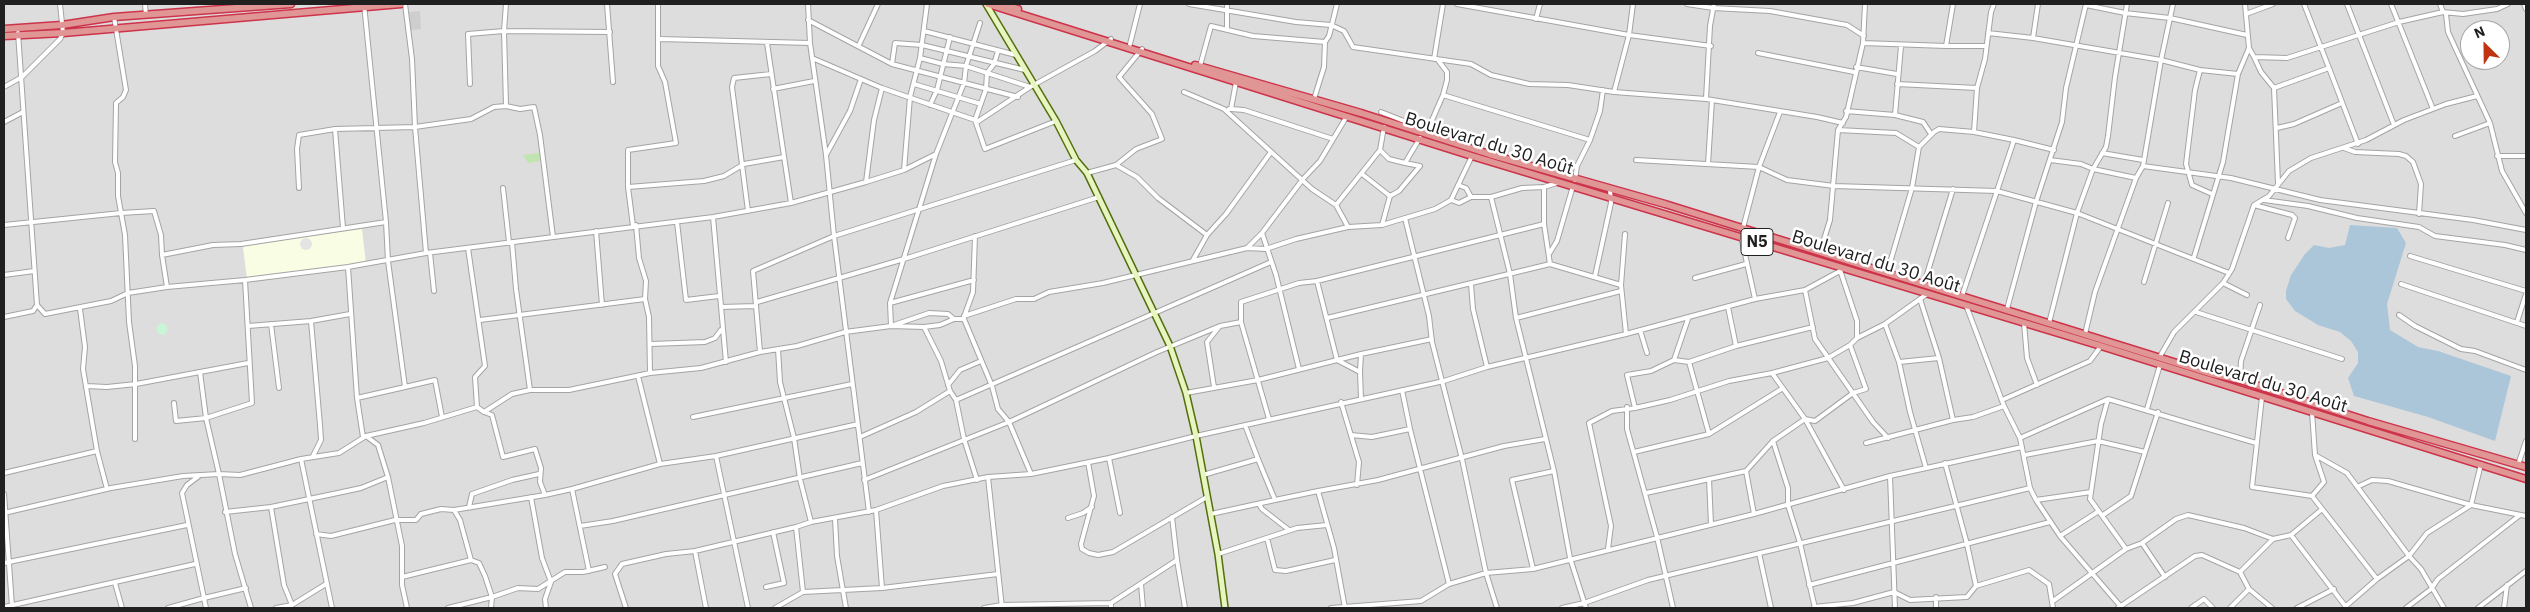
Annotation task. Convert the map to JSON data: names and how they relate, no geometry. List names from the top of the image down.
{
  "streets": {
    "highway": ["Boulevard du 30 Août", "N5"]
  },
  "north": "top left"
}
